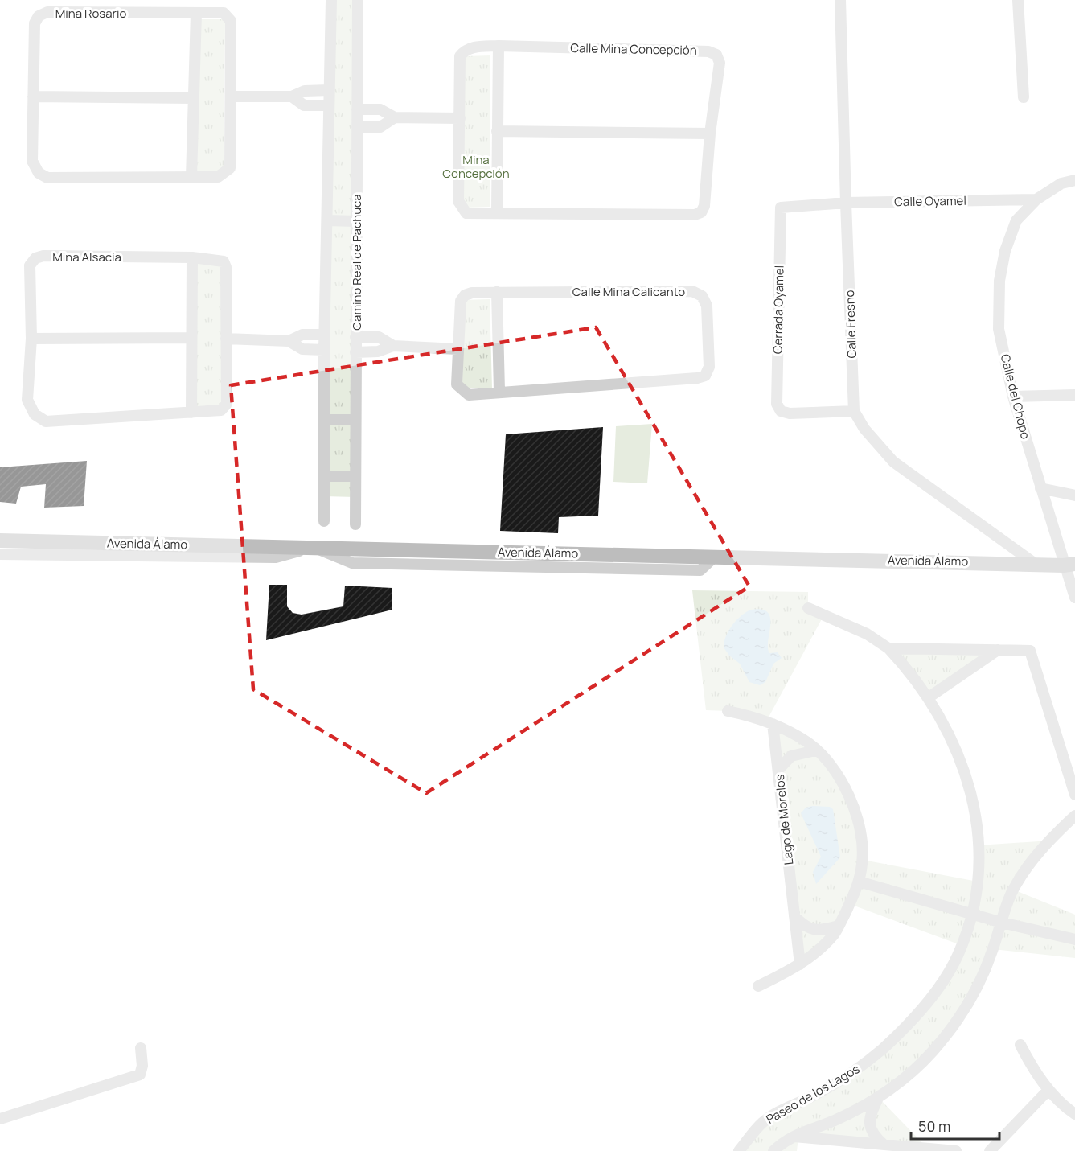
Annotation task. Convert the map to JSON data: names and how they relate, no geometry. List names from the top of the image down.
{
  "streets": {
    "street": [
      "Mina Rosario",
      "Calle Mina Concepción",
      "Calle Oyamel",
      "Mina Alsacia",
      "Camino Real de Pachuca",
      "Calle Mina Calicanto",
      "Cerrada Oyamel",
      "Calle Fresno",
      "Calle del Chopo",
      "Avenida Álamo",
      "Lago de Morelos",
      "Paseo de los Lagos"
    ]
  },
  "crossings": [
    ["Calle Oyamel", "Cerrada Oyamel"],
    ["Calle Oyamel", "Calle Fresno"],
    ["Calle Oyamel", "Calle del Chopo"],
    ["Cerrada Oyamel", "Calle Fresno"],
    ["Calle del Chopo", "Avenida Álamo"]
  ],
  "parks": ["Mina Concepción"],
  "scale_bar": "50 m"
}
